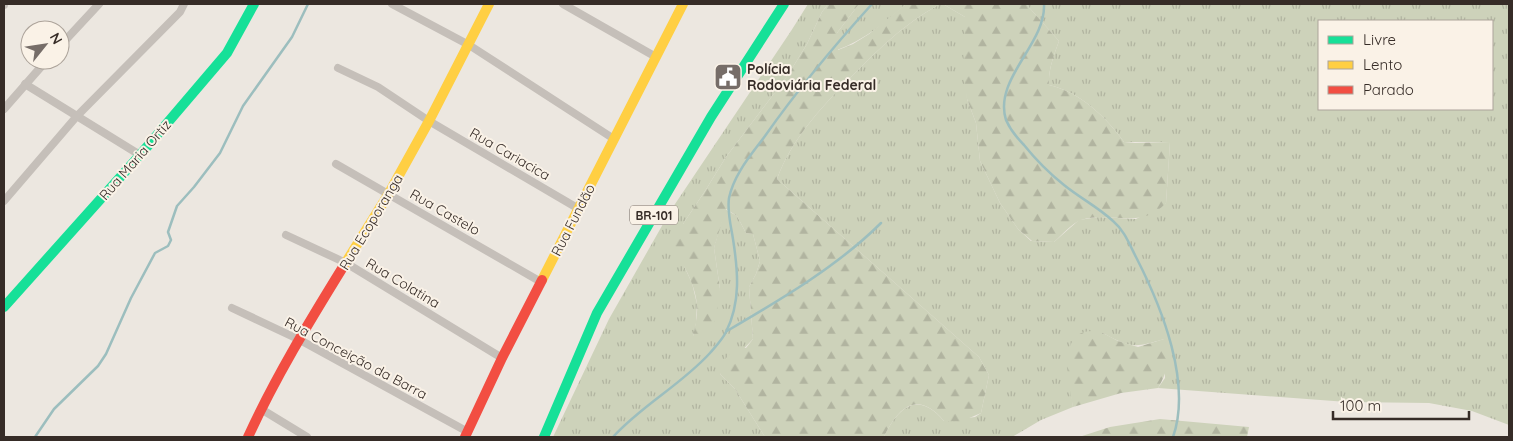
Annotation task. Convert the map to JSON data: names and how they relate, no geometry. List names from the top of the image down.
{
  "streets": {
    "street": [
      "Rua Cariacica",
      "Rua Maria Ortiz",
      "Rua Castelo",
      "BR-101",
      "Rua Fundão",
      "Rua Ecoporanga",
      "Rua Colatina",
      "Rua Conceição da Barra"
    ]
  },
  "crossings": [
    ["Rua Cariacica", "Rua Fundão"],
    ["Rua Cariacica", "Rua Ecoporanga"],
    ["Rua Castelo", "Rua Fundão"],
    ["Rua Castelo", "Rua Ecoporanga"],
    ["Rua Fundão", "Rua Colatina"],
    ["Rua Fundão", "Rua Conceição da Barra"],
    ["Rua Ecoporanga", "Rua Colatina"],
    ["Rua Ecoporanga", "Rua Conceição da Barra"]
  ],
  "places": {
    "public building": ["Polícia Rodoviária Federal"]
  },
  "legend": ["Livre", "Lento", "Parado"],
  "scale_bar": "100 m",
  "north": "top right"
}
